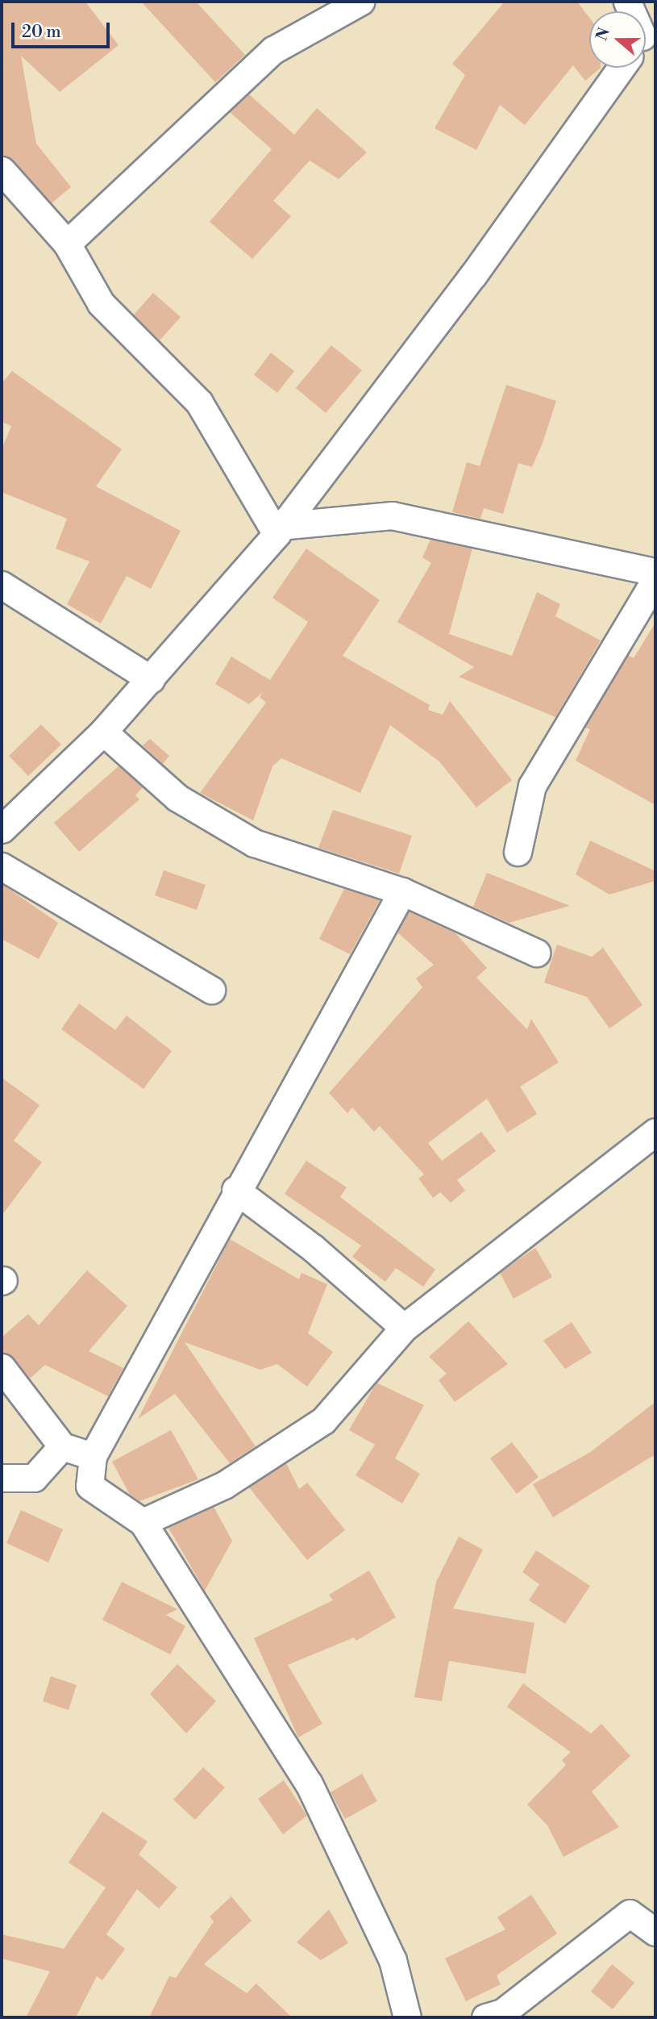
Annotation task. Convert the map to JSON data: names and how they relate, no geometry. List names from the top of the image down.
{
  "scale_bar": "20 m",
  "north": "left"
}
